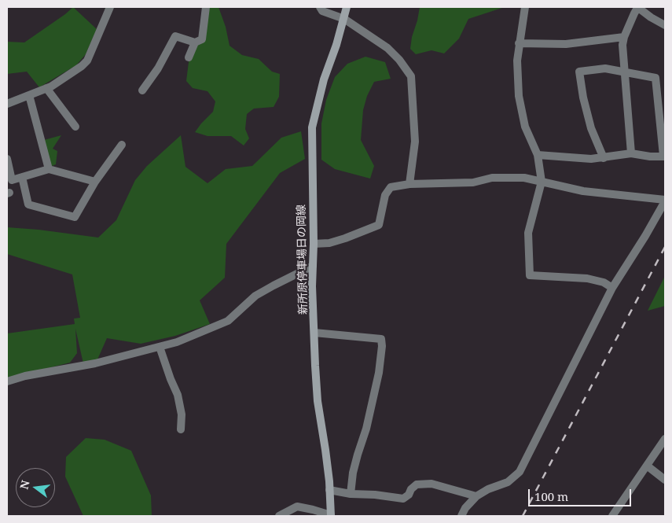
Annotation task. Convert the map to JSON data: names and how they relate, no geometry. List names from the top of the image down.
{
  "streets": {
    "main road": ["新所原停車場日の岡線"]
  },
  "scale_bar": "100 m",
  "north": "left"
}
